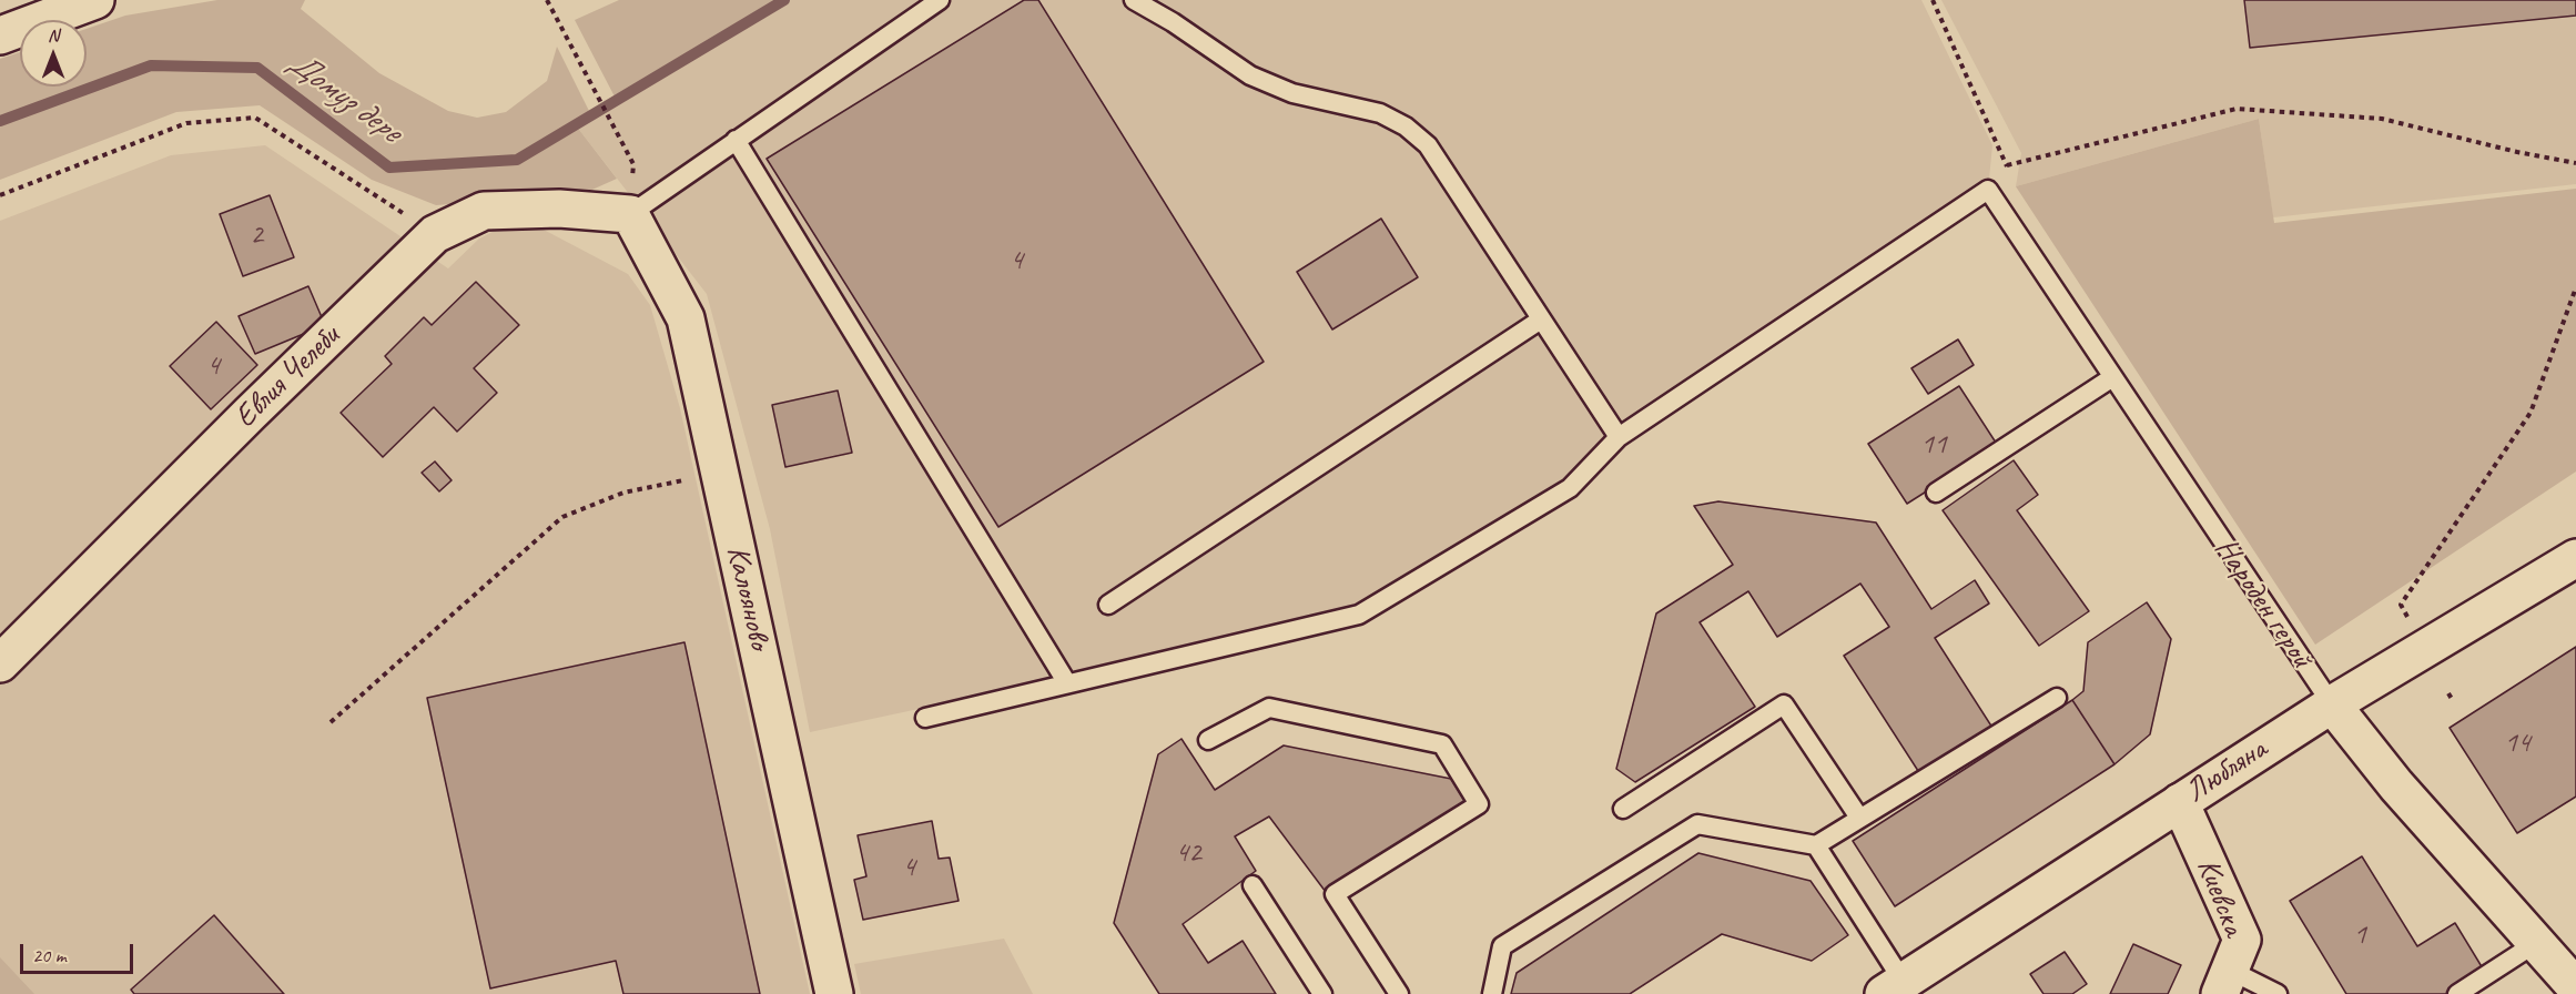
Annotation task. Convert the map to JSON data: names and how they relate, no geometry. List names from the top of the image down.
{
  "streets": {
    "street": [
      "Евлия Челеби",
      "Калояново",
      "Народен герой",
      "Любляна",
      "Киевска"
    ]
  },
  "crossings": [
    ["Евлия Челеби", "Калояново"],
    ["Народен герой", "Любляна"],
    ["Любляна", "Киевска"]
  ],
  "water": ["Домуз дере"],
  "house_numbers": [
    "2",
    "4",
    "4",
    "11",
    "14",
    "42",
    "4",
    "1"
  ],
  "scale_bar": "20 m",
  "north": "top"
}
